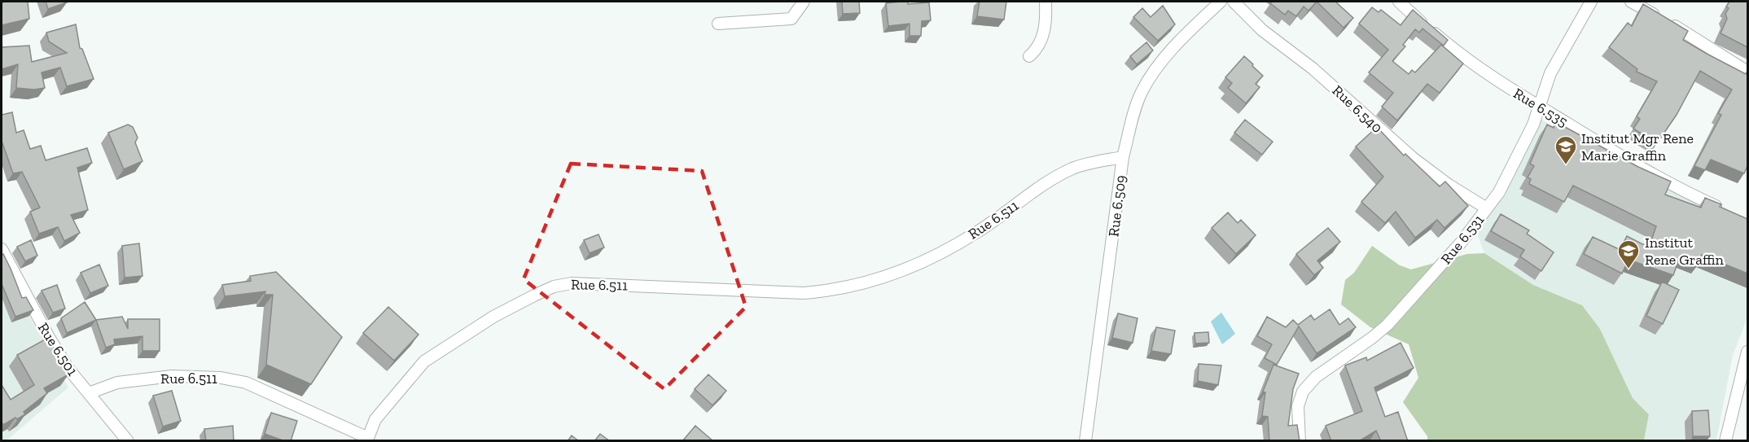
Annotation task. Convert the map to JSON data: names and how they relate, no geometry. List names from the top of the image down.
{
  "streets": {
    "street": [
      "Rue 6.535",
      "Rue 6.540",
      "Rue 6.509",
      "Rue 6.511",
      "Rue 6.531",
      "Rue 6.501"
    ]
  },
  "crossings": [
    ["Rue 6.535", "Rue 6.531"],
    ["Rue 6.540", "Rue 6.531"],
    ["Rue 6.509", "Rue 6.511"],
    ["Rue 6.511", "Rue 6.501"]
  ],
  "places": {
    "school or university": ["Institut Mgr Rene Marie Graffin", "Institut Rene Graffin"]
  }
}
